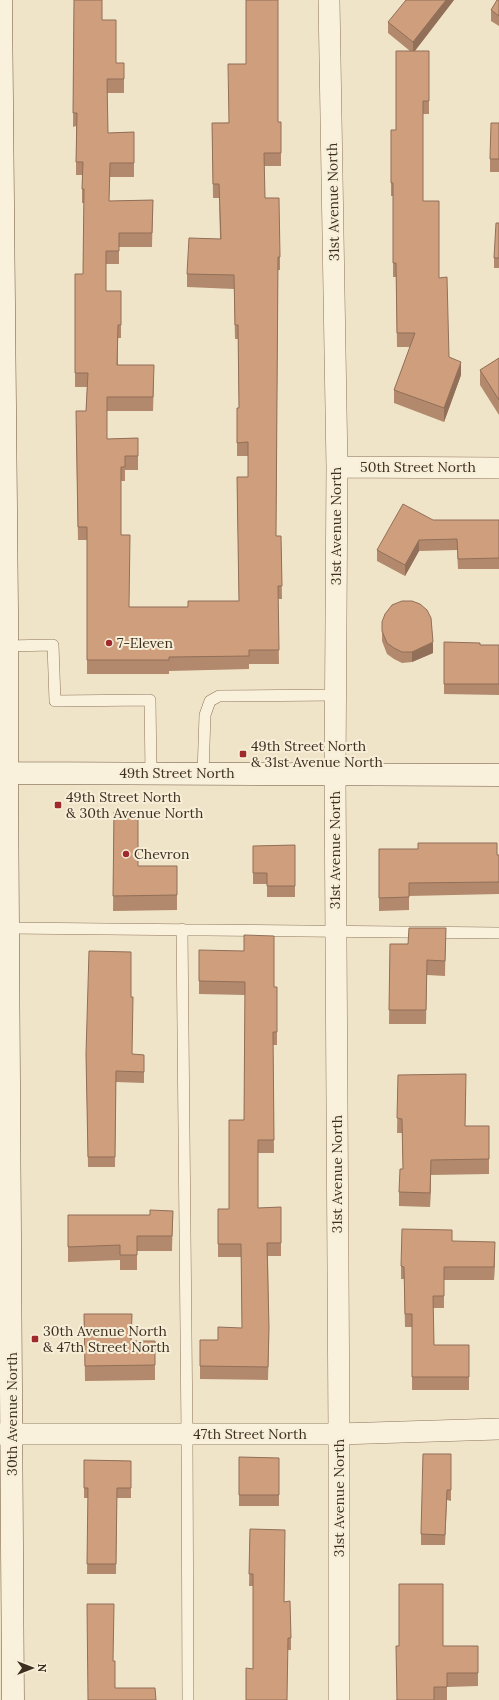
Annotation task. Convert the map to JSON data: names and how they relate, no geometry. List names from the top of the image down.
{
  "streets": {
    "street": [
      "31st Avenue North",
      "50th Street North",
      "49th Street North",
      "30th Avenue North",
      "47th Street North"
    ]
  },
  "crossings": [
    ["31st Avenue North", "50th Street North"],
    ["31st Avenue North", "49th Street North"],
    ["31st Avenue North", "47th Street North"],
    ["49th Street North", "30th Avenue North"],
    ["30th Avenue North", "47th Street North"]
  ],
  "places": {
    "other": ["7-Eleven", "Chevron"],
    "transit": ["49th Street North & 31st Avenue North", "49th Street North & 30th Avenue North", "30th Avenue North & 47th Street North"]
  },
  "north": "right"
}
